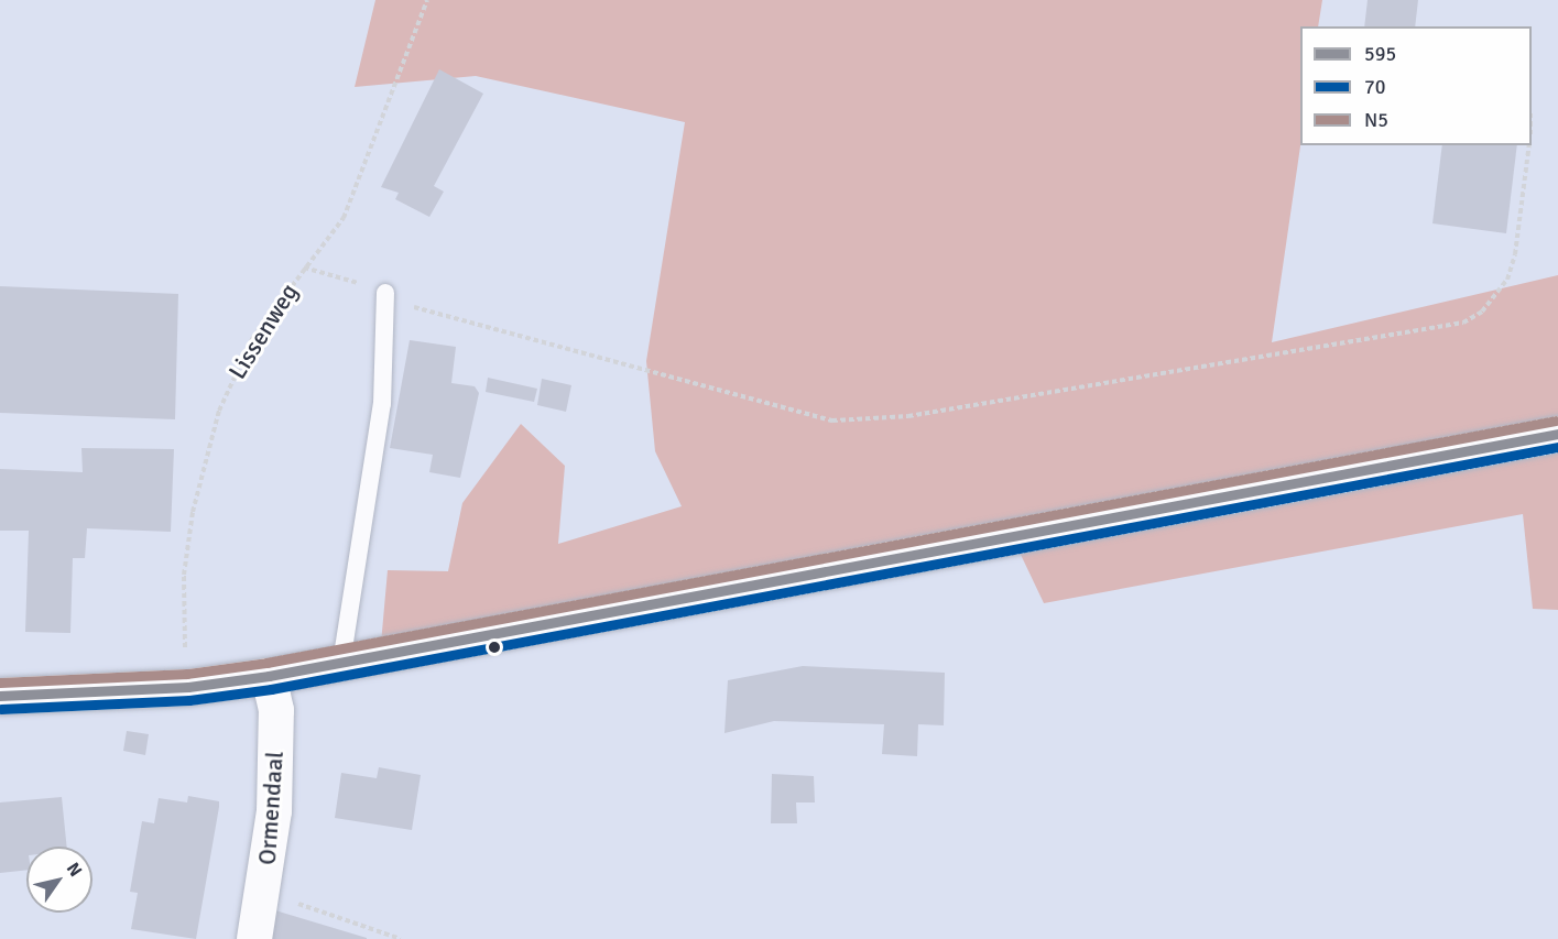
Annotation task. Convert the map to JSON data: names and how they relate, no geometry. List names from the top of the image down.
{
  "streets": {
    "street": ["Ormendaal"],
    "path": ["Lissenweg"]
  },
  "lines": ["transit line N5", "transit line 595", "transit line 70"],
  "legend": ["595", "70", "N5"],
  "north": "top right"
}
